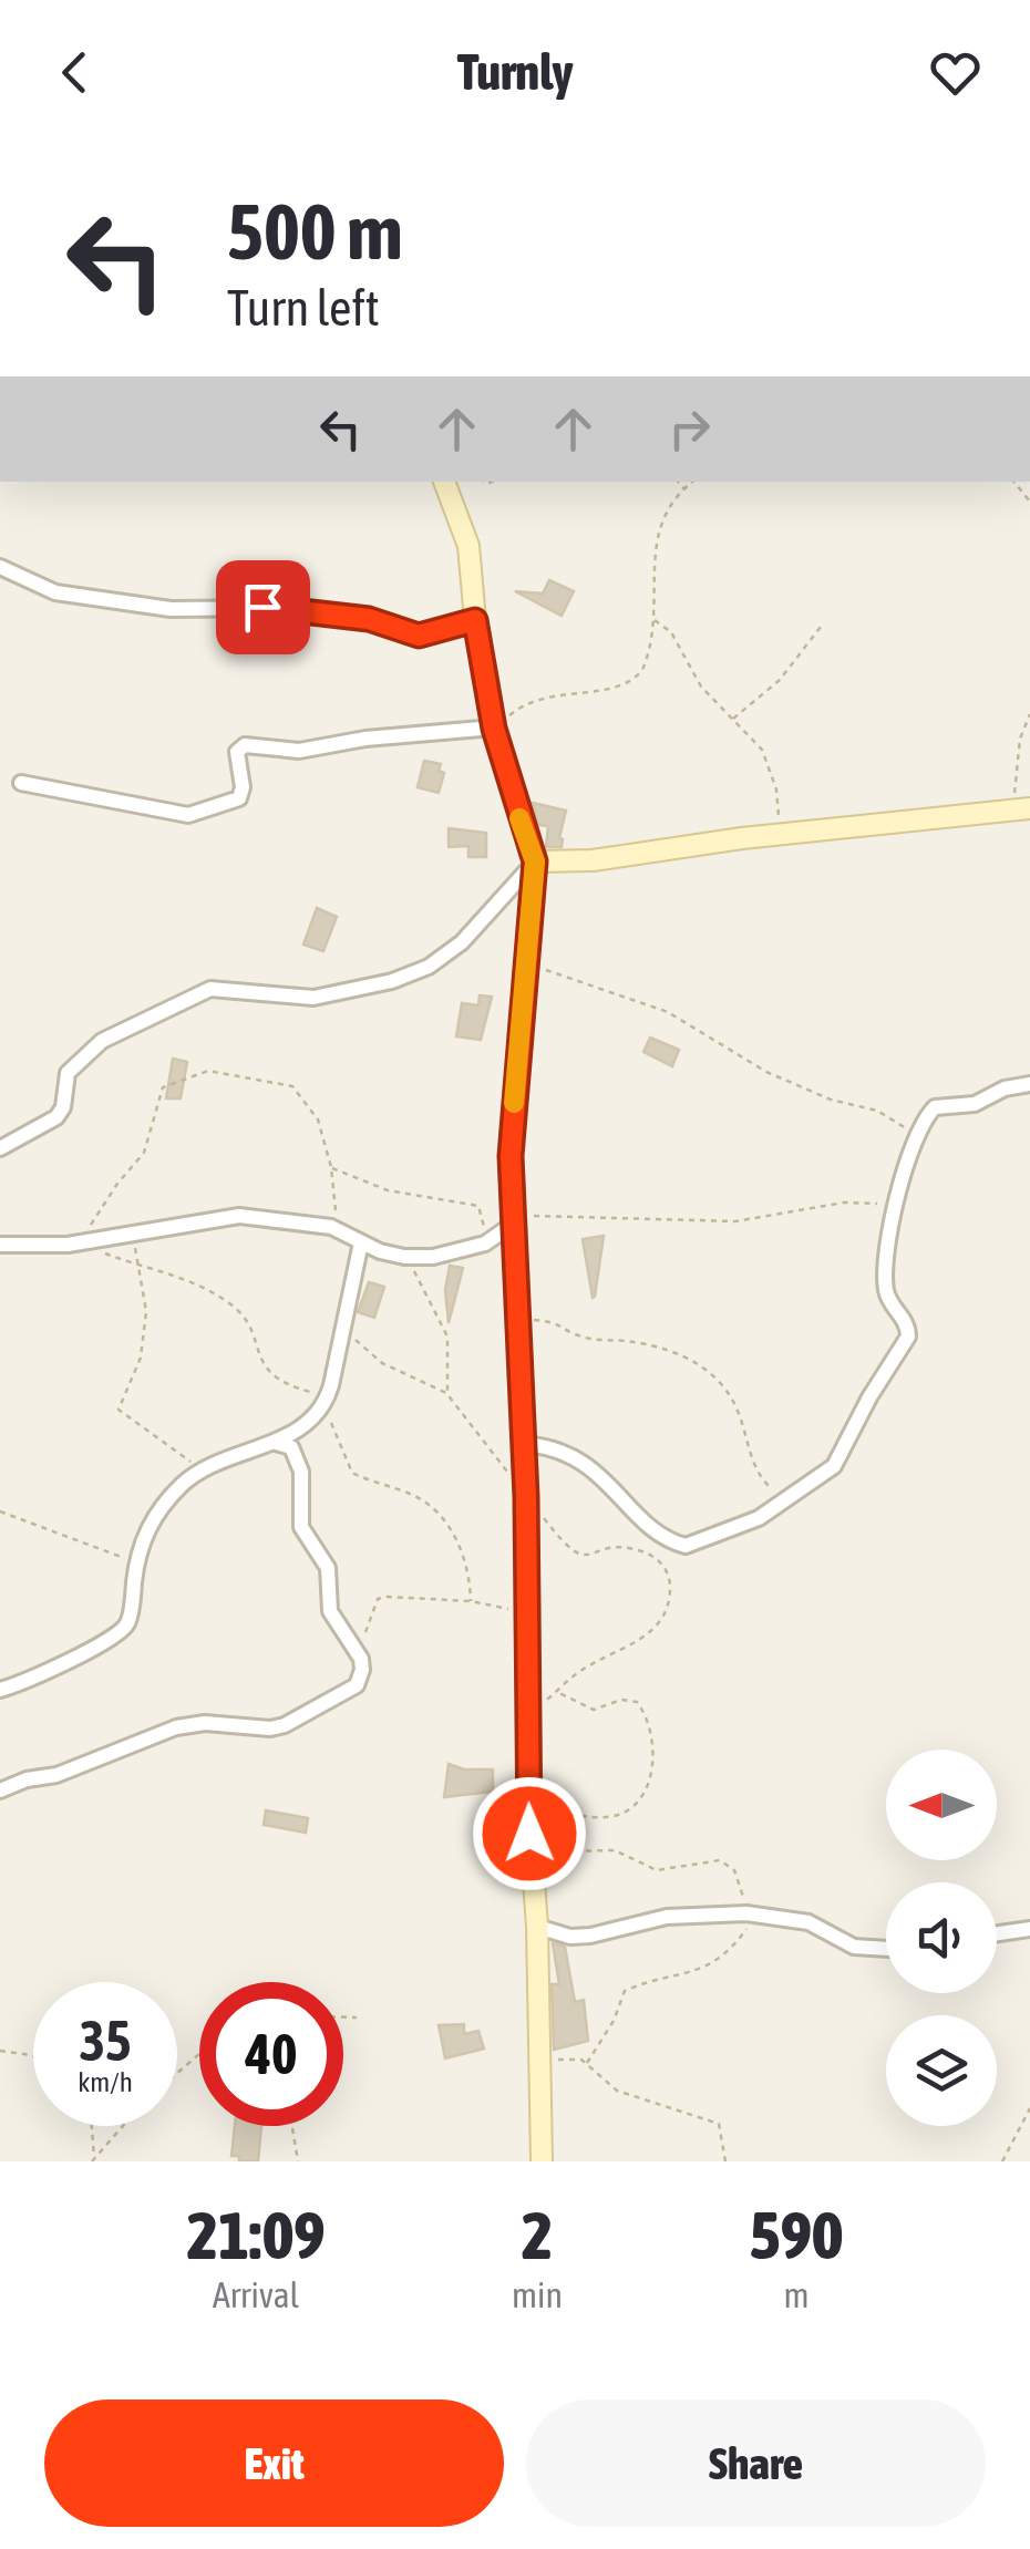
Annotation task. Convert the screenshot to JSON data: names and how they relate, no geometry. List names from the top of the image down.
{
  "north": "left",
  "page": {
    "header": "Turnly",
    "turn": ["500 m", "Turn left"],
    "speed": "35 km/h",
    "limit": "40",
    "eta": [
      "21:09",
      "Arrival",
      "2",
      "min",
      "590",
      "m"
    ],
    "buttons": ["Exit", "Share"]
  }
}
